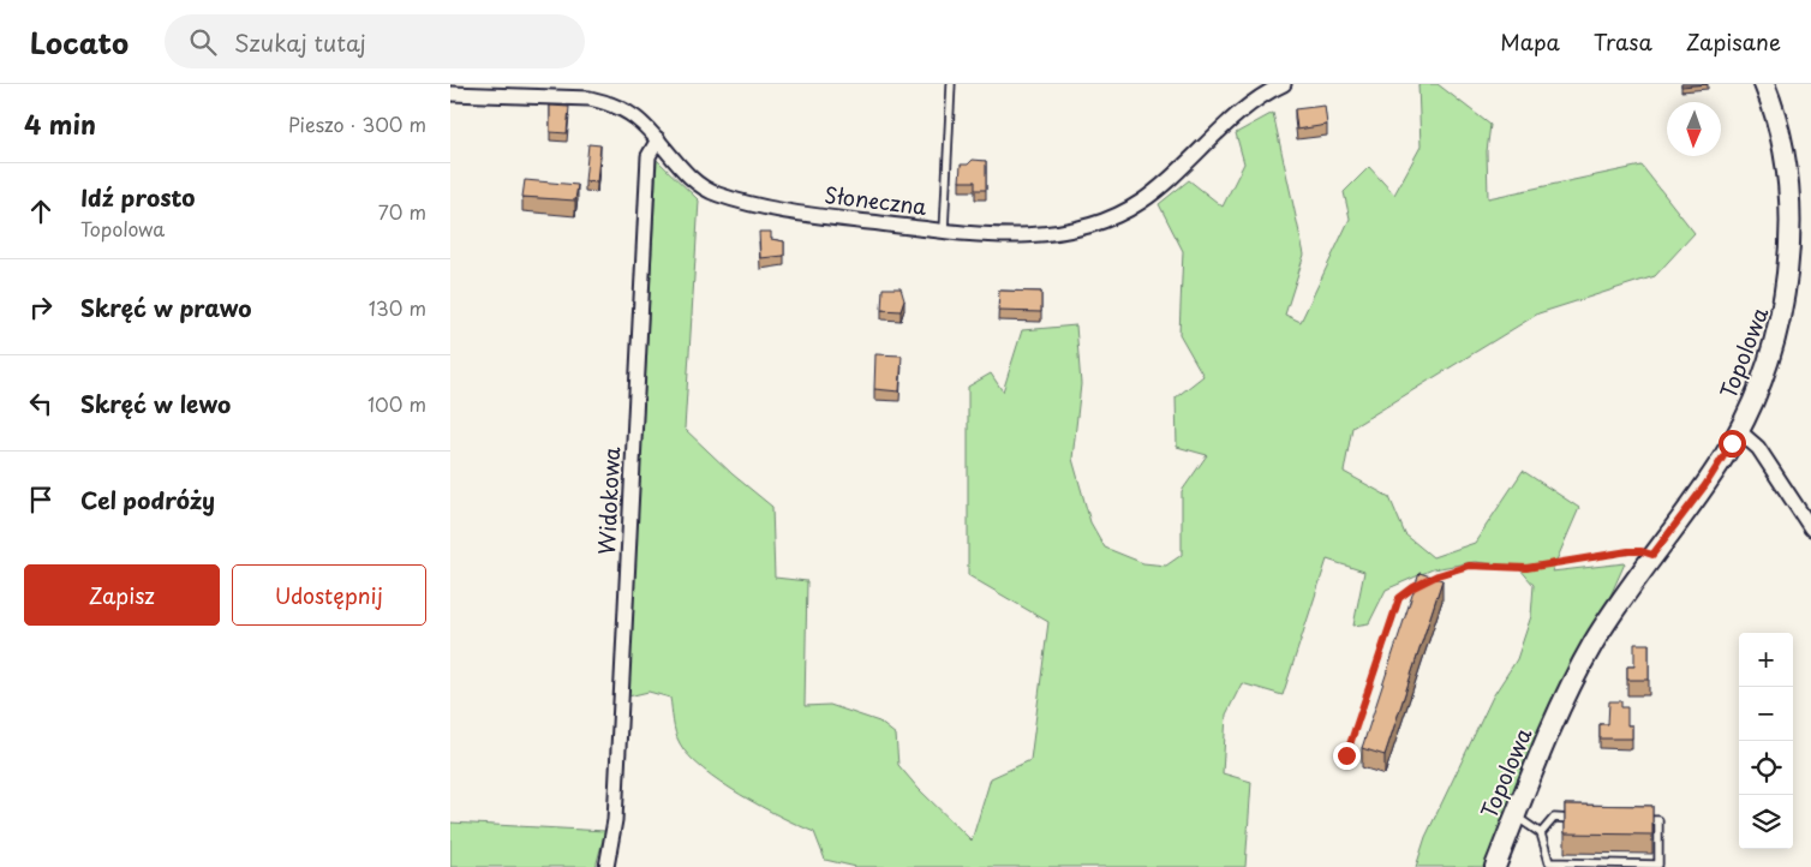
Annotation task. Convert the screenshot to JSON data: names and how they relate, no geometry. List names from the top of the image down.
{
  "streets": {
    "street": ["Słoneczna", "Topolowa", "Widokowa"]
  },
  "crossings": [
    ["Słoneczna", "Widokowa"]
  ],
  "north": "bottom",
  "page": {
    "header": "Locato",
    "search": "Szukaj tutaj",
    "nav": ["Mapa", "Trasa", "Zapisane"],
    "heading": ["4 min", "Pieszo · 300 m"],
    "list": [
      ["Idź prosto", "Topolowa", "70 m"],
      ["Skręć w prawo", "130 m"],
      ["Skręć w lewo", "100 m"],
      "Cel podróży"
    ],
    "buttons": ["Zapisz", "Udostępnij"],
    "map_buttons": ["+", "−"]
  }
}
